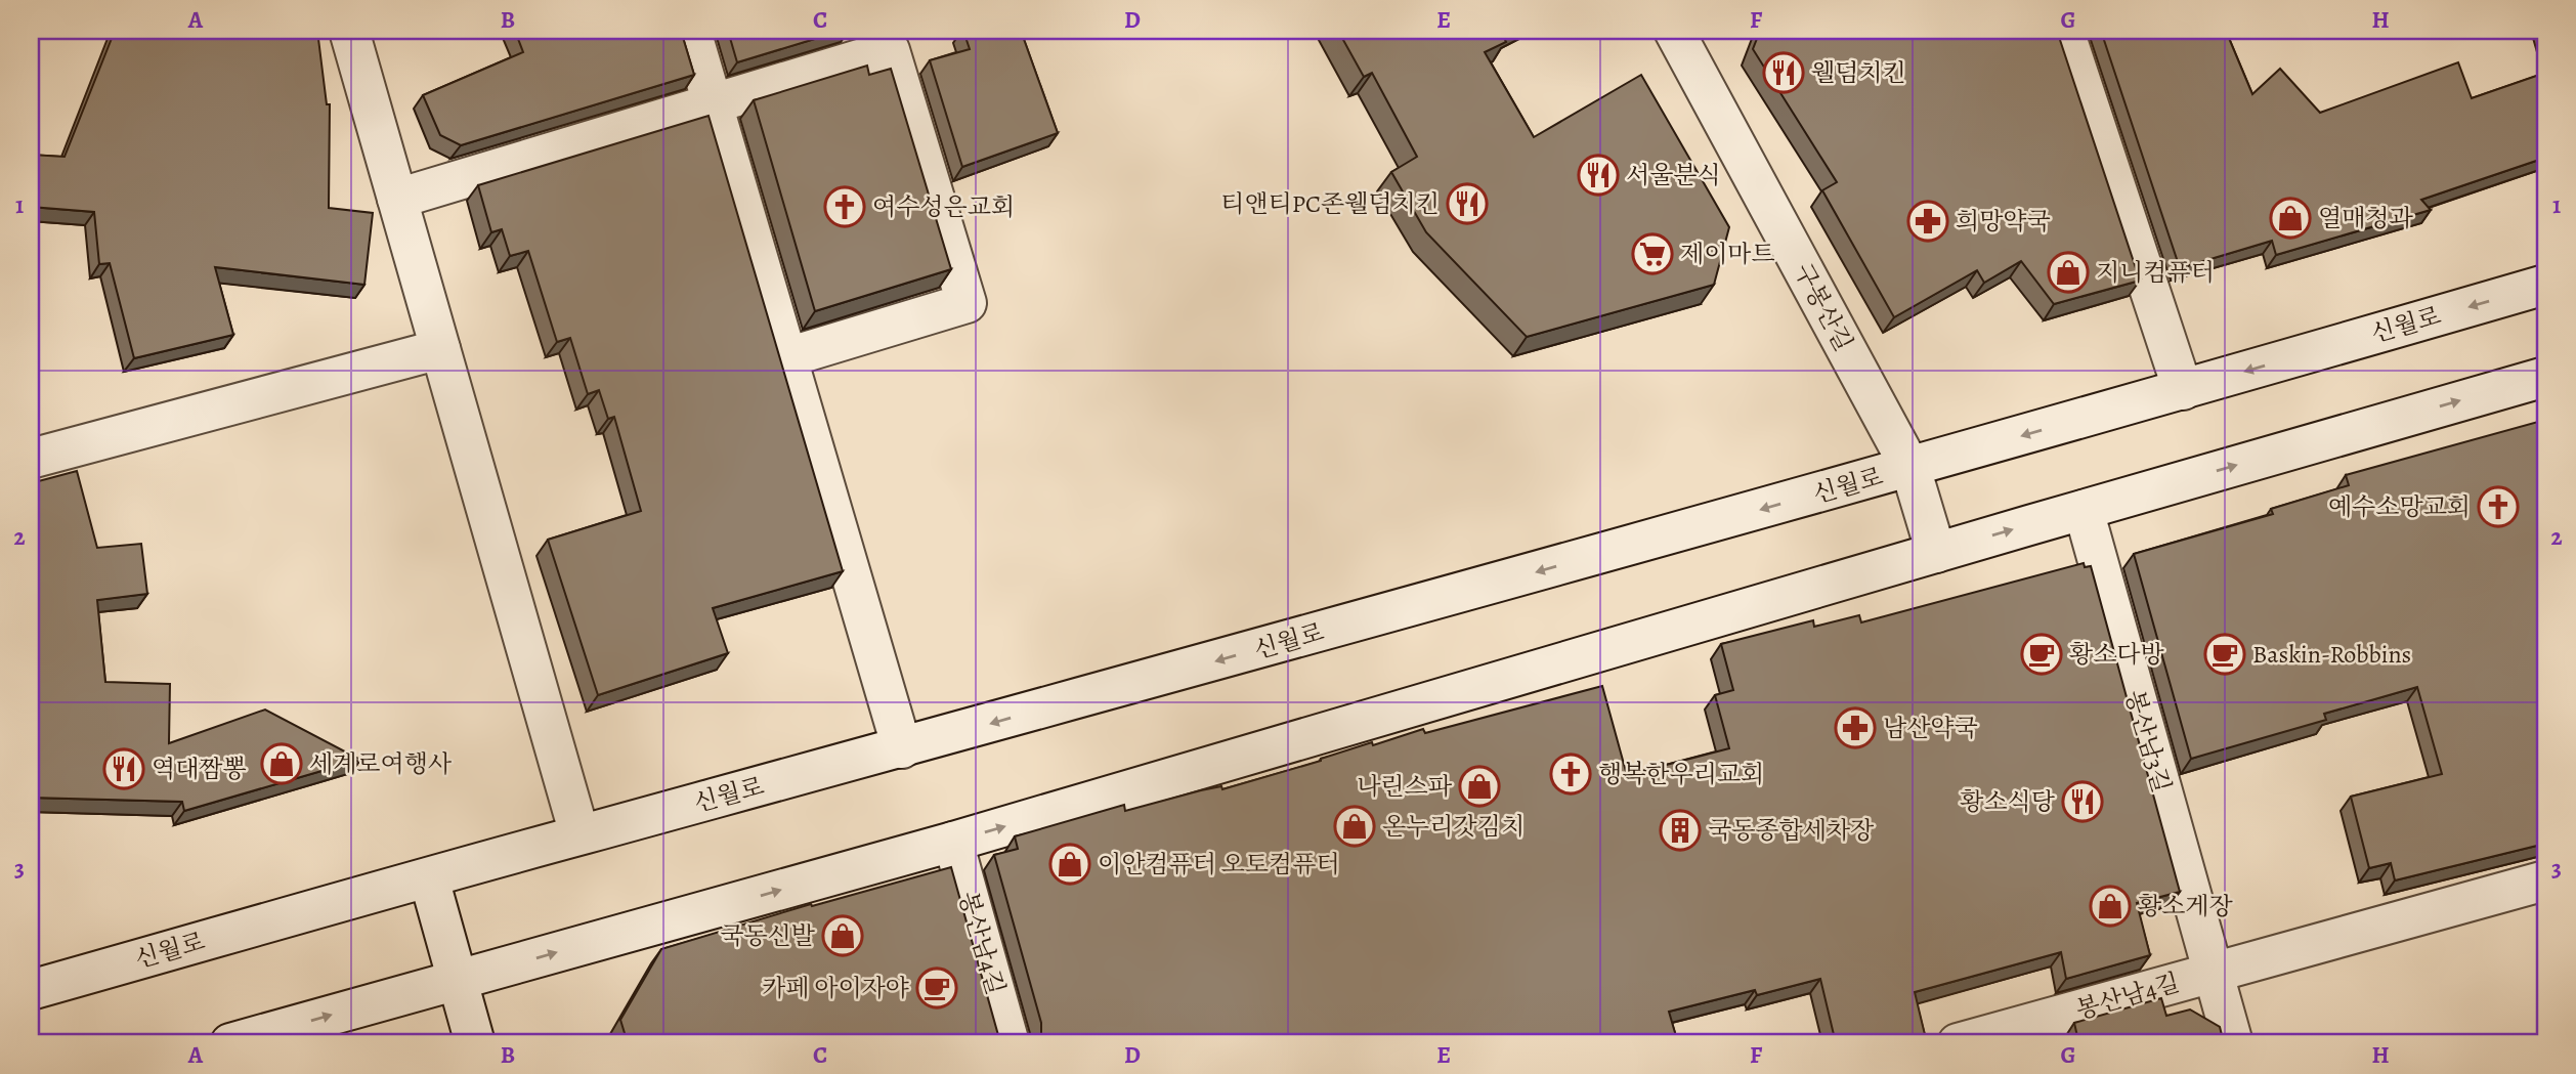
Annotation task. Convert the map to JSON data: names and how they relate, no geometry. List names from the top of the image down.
{
  "streets": {
    "street": [
      "구봉산길",
      "신월로",
      "봉산남3길",
      "봉산남4길"
    ]
  },
  "crossings": [
    ["구봉산길", "신월로"],
    ["봉산남3길", "봉산남4길"]
  ],
  "places": {
    "restaurant": [
      "웰덤치킨",
      "서울분식",
      "티앤티PC존웰덤치킨",
      "역대짬뽕",
      "황소식당"
    ],
    "church": ["여수성은교회", "예수소망교회", "행복한우리교회"],
    "shop": [
      "열매청과",
      "지니컴퓨터",
      "세계로여행사",
      "나린스파",
      "온누리갓김치",
      "이안컴퓨터 오토컴퓨터",
      "황소게장",
      "국동신발"
    ],
    "pharmacy": ["희망약국", "남산약국"],
    "supermarket": ["제이마트"],
    "cafe": ["황소다방", "Baskin-Robbins", "카페 아이자야"],
    "building": ["국동종합세차장"]
  },
  "grid": {
    "columns": [
      "A",
      "B",
      "C",
      "D",
      "E",
      "F",
      "G",
      "H"
    ],
    "rows": ["1", "2", "3"]
  }
}
